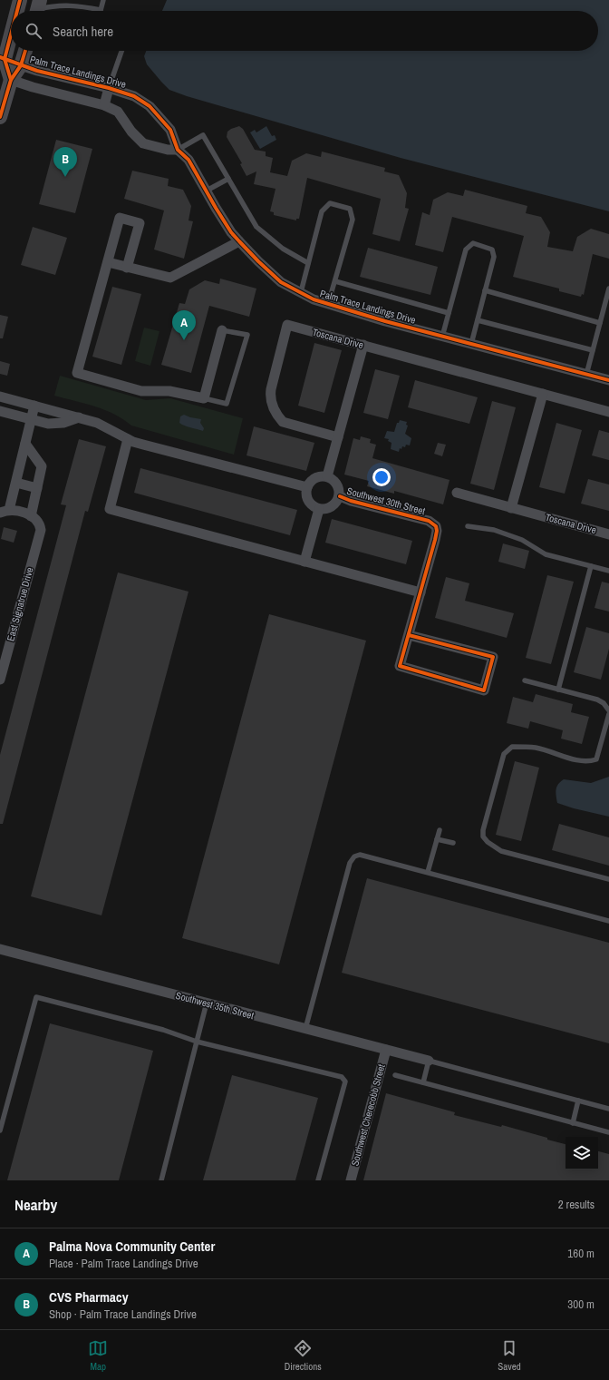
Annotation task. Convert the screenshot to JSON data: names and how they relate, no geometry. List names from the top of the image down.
{
  "streets": {
    "street": [
      "Palm Trace Landings Drive",
      "Toscana Drive",
      "Southwest 30th Street",
      "East Signatrue Drive",
      "Southwest 35th Street",
      "Southwest Cherecobb Street"
    ]
  },
  "crossings": [
    ["Southwest 35th Street", "Southwest Cherecobb Street"]
  ],
  "page": {
    "search": "Search here",
    "pins": ["B", "A"],
    "heading": ["Nearby", "2 results"],
    "list": [
      {
        "mark": "A",
        "name": "Palma Nova Community Center",
        "note": "Place · Palm Trace Landings Drive",
        "value": "160 m"
      },
      {
        "mark": "B",
        "name": "CVS Pharmacy",
        "note": "Shop · Palm Trace Landings Drive",
        "value": "300 m"
      }
    ],
    "nav": ["Map", "Directions", "Saved"]
  }
}
